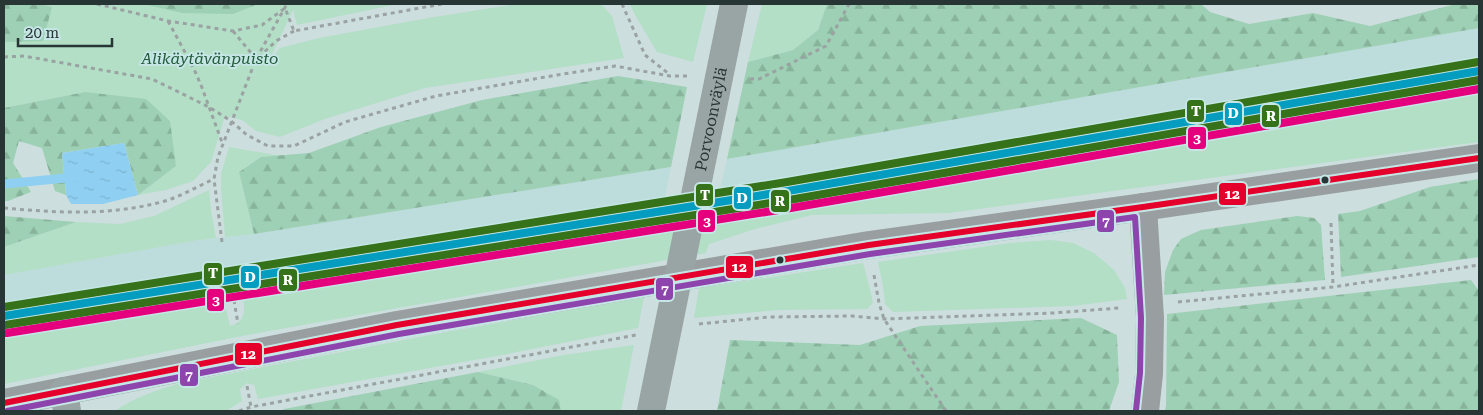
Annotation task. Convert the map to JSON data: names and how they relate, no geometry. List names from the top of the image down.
{
  "streets": {
    "highway": ["Porvoonväylä"]
  },
  "parks": ["Alikäytävänpuisto"],
  "lines": [
    "transit line T",
    "transit line D",
    "transit line R",
    "transit line 3",
    "transit line 12",
    "transit line 7"
  ],
  "scale_bar": "20 m"
}
